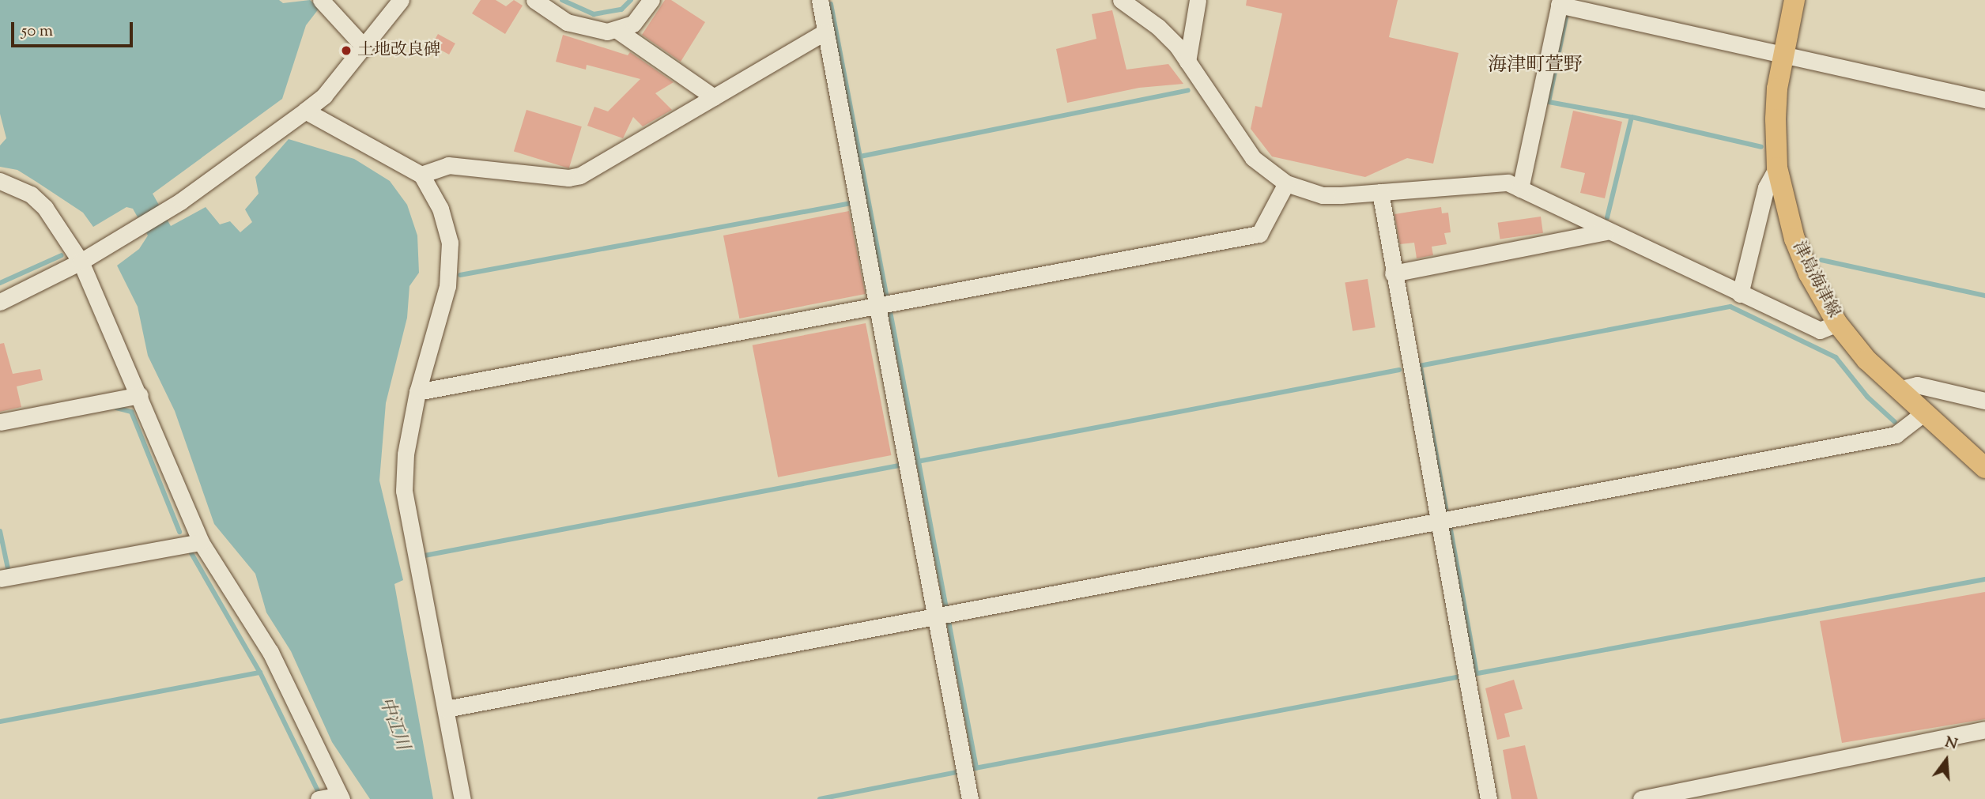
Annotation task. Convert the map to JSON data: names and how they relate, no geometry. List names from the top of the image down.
{
  "streets": {
    "main road": ["津島海津線"]
  },
  "districts": ["海津町萱野"],
  "water": ["中江川"],
  "places": ["土地改良碑"],
  "scale_bar": "50 m",
  "north": "top"
}
